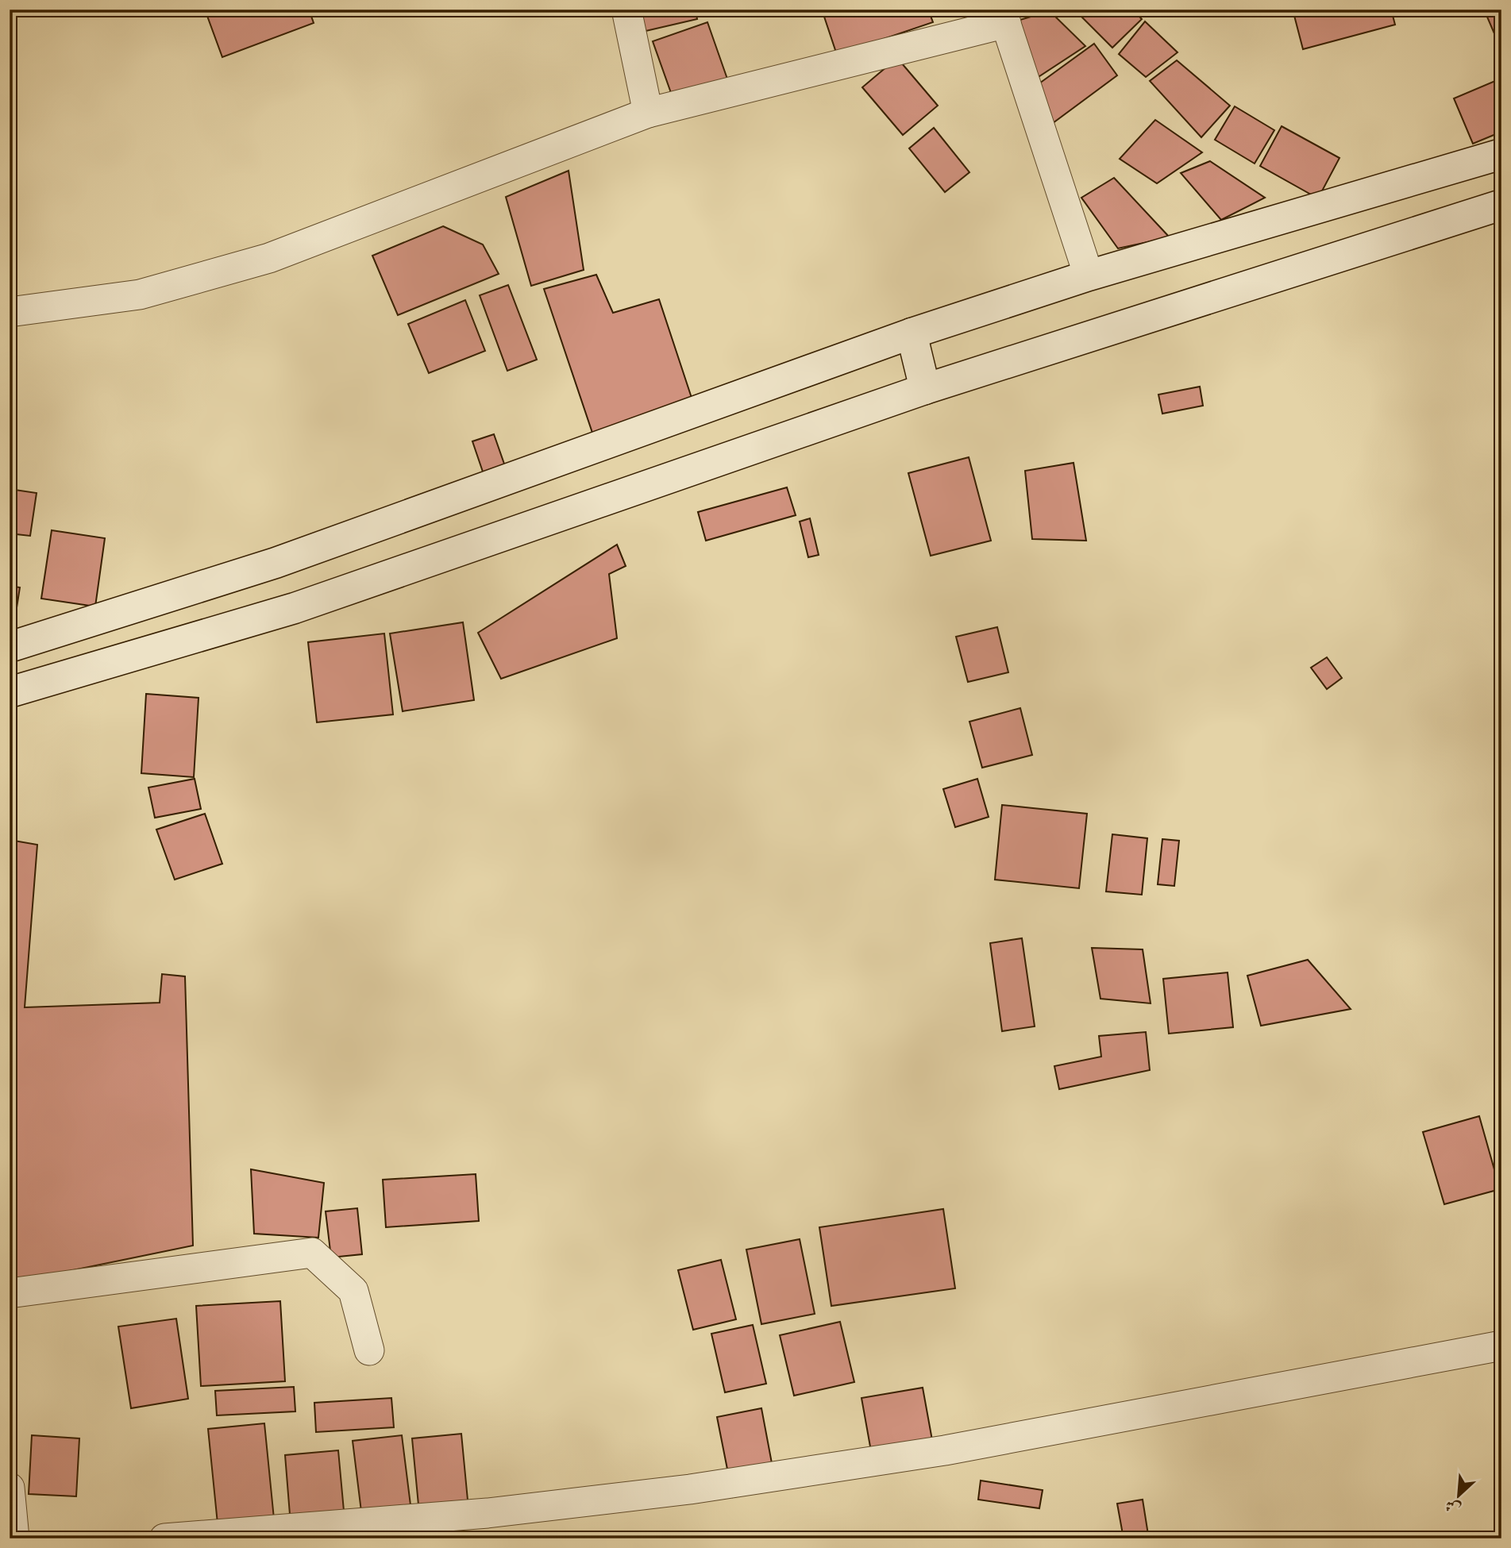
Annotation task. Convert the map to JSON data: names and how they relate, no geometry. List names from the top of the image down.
{
  "north": "bottom left"
}
